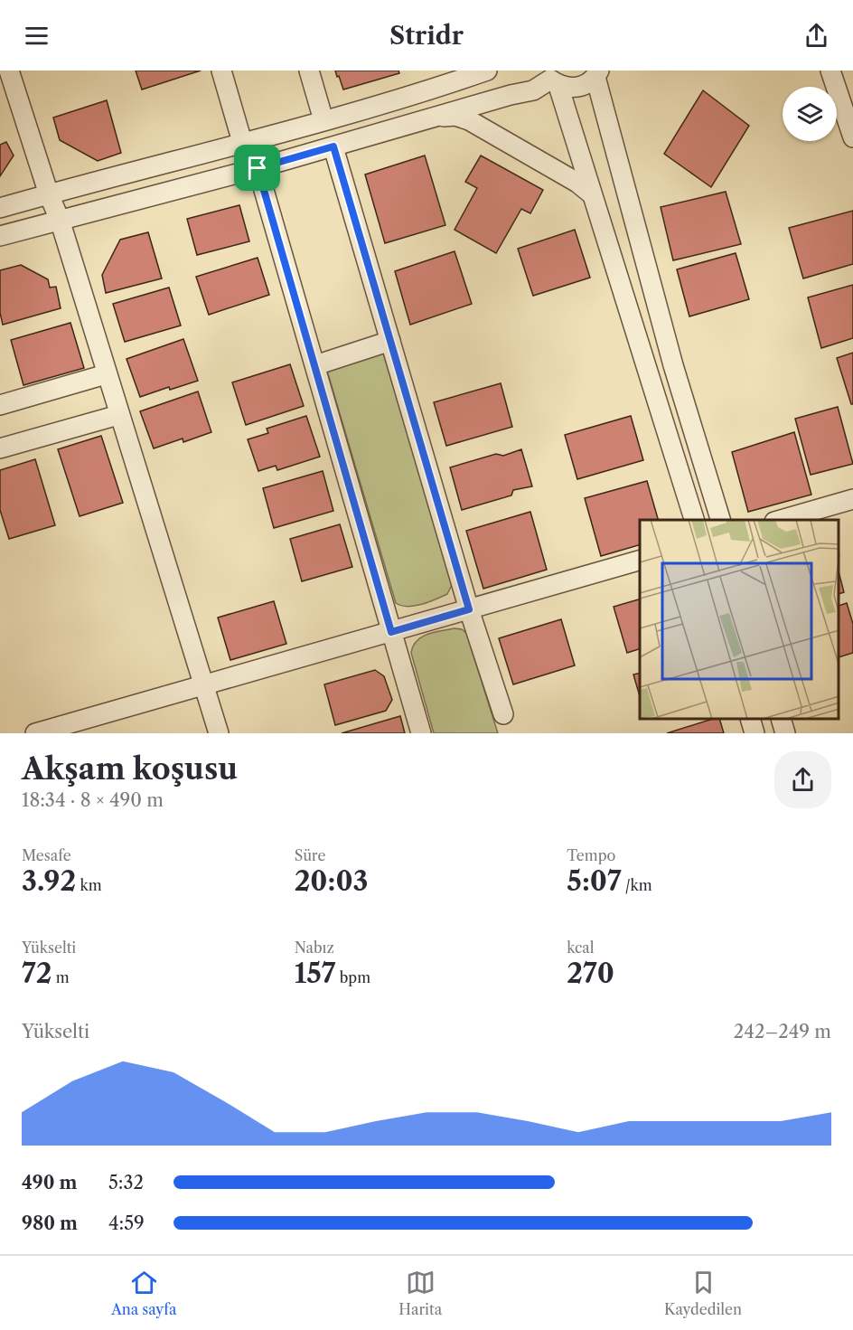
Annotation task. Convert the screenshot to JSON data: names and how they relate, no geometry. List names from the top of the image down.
{
  "page": {
    "header": "Stridr",
    "heading": ["Akşam koşusu", "18:34 · 8 × 490 m"],
    "stats": [
      ["Mesafe", "3.92 km"],
      ["Süre", "20:03"],
      ["Tempo", "5:07 /km"],
      ["Yükselti", "72 m"],
      ["Nabız", "157 bpm"],
      ["kcal", "270"]
    ],
    "chart": ["Yükselti", "242–249 m"],
    "list": [
      {
        "name": "490 m",
        "note": "5:32"
      },
      {
        "name": "980 m",
        "note": "4:59"
      }
    ],
    "tabs": ["Ana sayfa", "Harita", "Kaydedilen"]
  }
}
